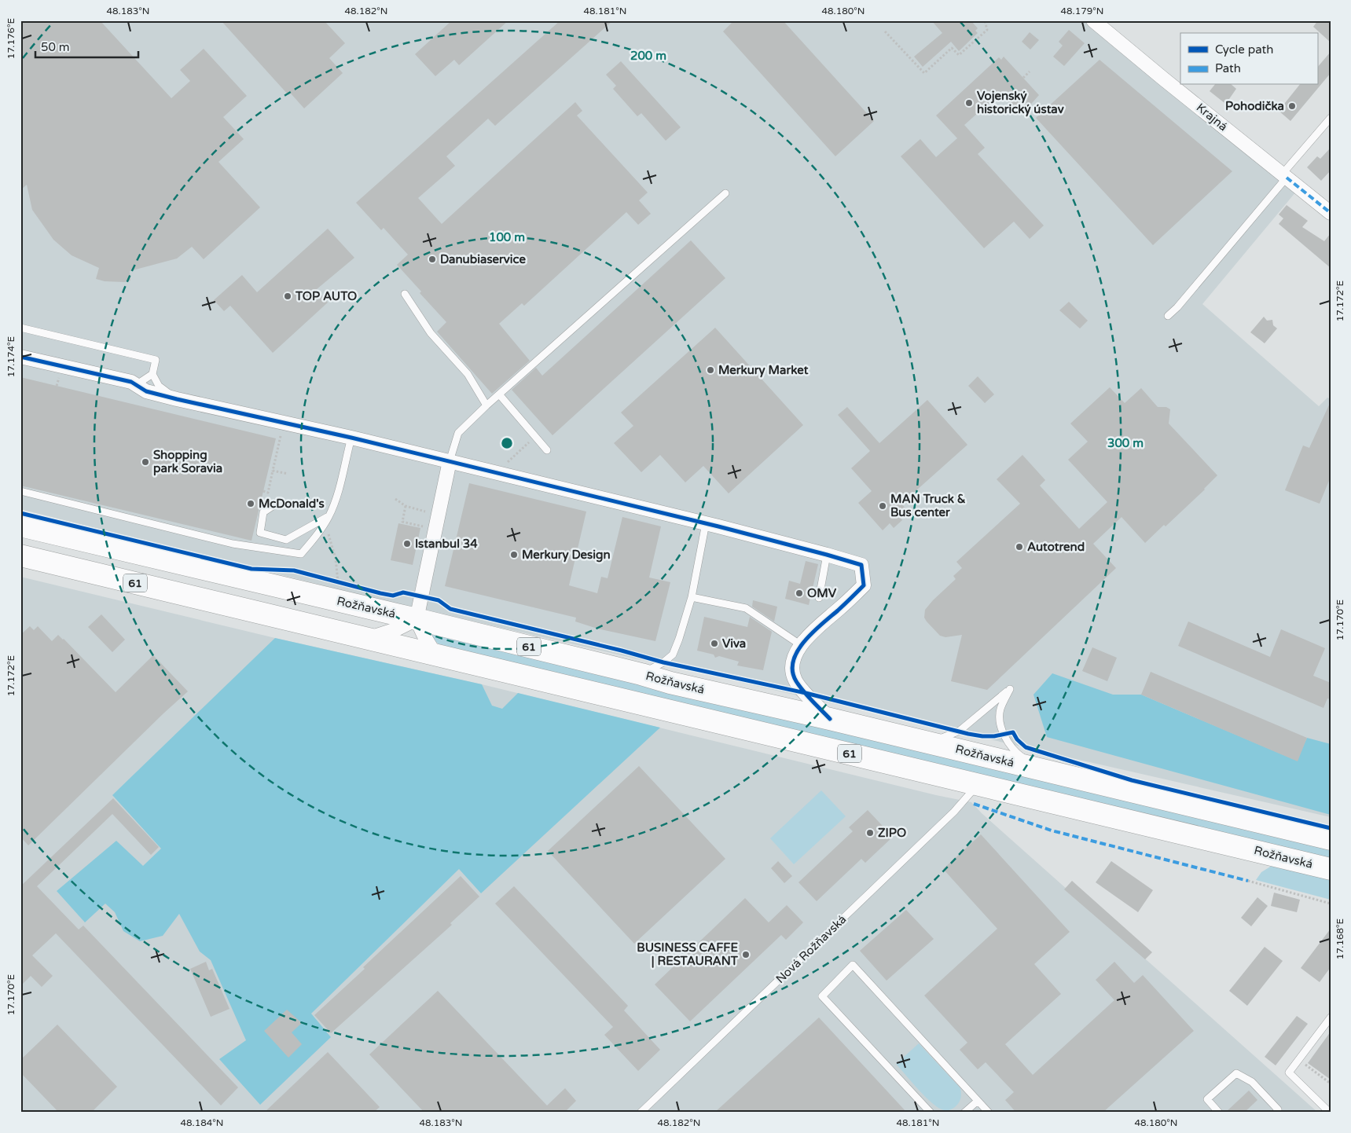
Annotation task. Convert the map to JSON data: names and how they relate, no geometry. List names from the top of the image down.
{
  "streets": {
    "main road": ["61", "Rožňavská"],
    "street": ["Krajná"],
    "lane": ["Nová Rožňavská"]
  },
  "crossings": [
    ["Rožňavská", "Nová Rožňavská"]
  ],
  "places": [
    "Vojenský historický ústav",
    "Pohodička",
    "Danubiaservice",
    "TOP AUTO",
    "Merkury Market",
    "Shopping park Soravia",
    "McDonald's",
    "MAN Truck & Bus center",
    "Istanbul 34",
    "Autotrend",
    "Merkury Design",
    "OMV",
    "Viva",
    "ZIPO",
    "BUSINESS CAFFE | RESTAURANT"
  ],
  "legend": ["Cycle path", "Path"],
  "scale_bar": "50 m",
  "coordinates": [
    "48.183°N",
    "48.182°N",
    "48.181°N",
    "48.180°N",
    "48.179°N",
    "17.176°E",
    "17.172°E",
    "17.174°E",
    "17.170°E",
    "17.168°E",
    "48.184°N"
  ],
  "rings": ["200 m", "100 m", "300 m"]
}
